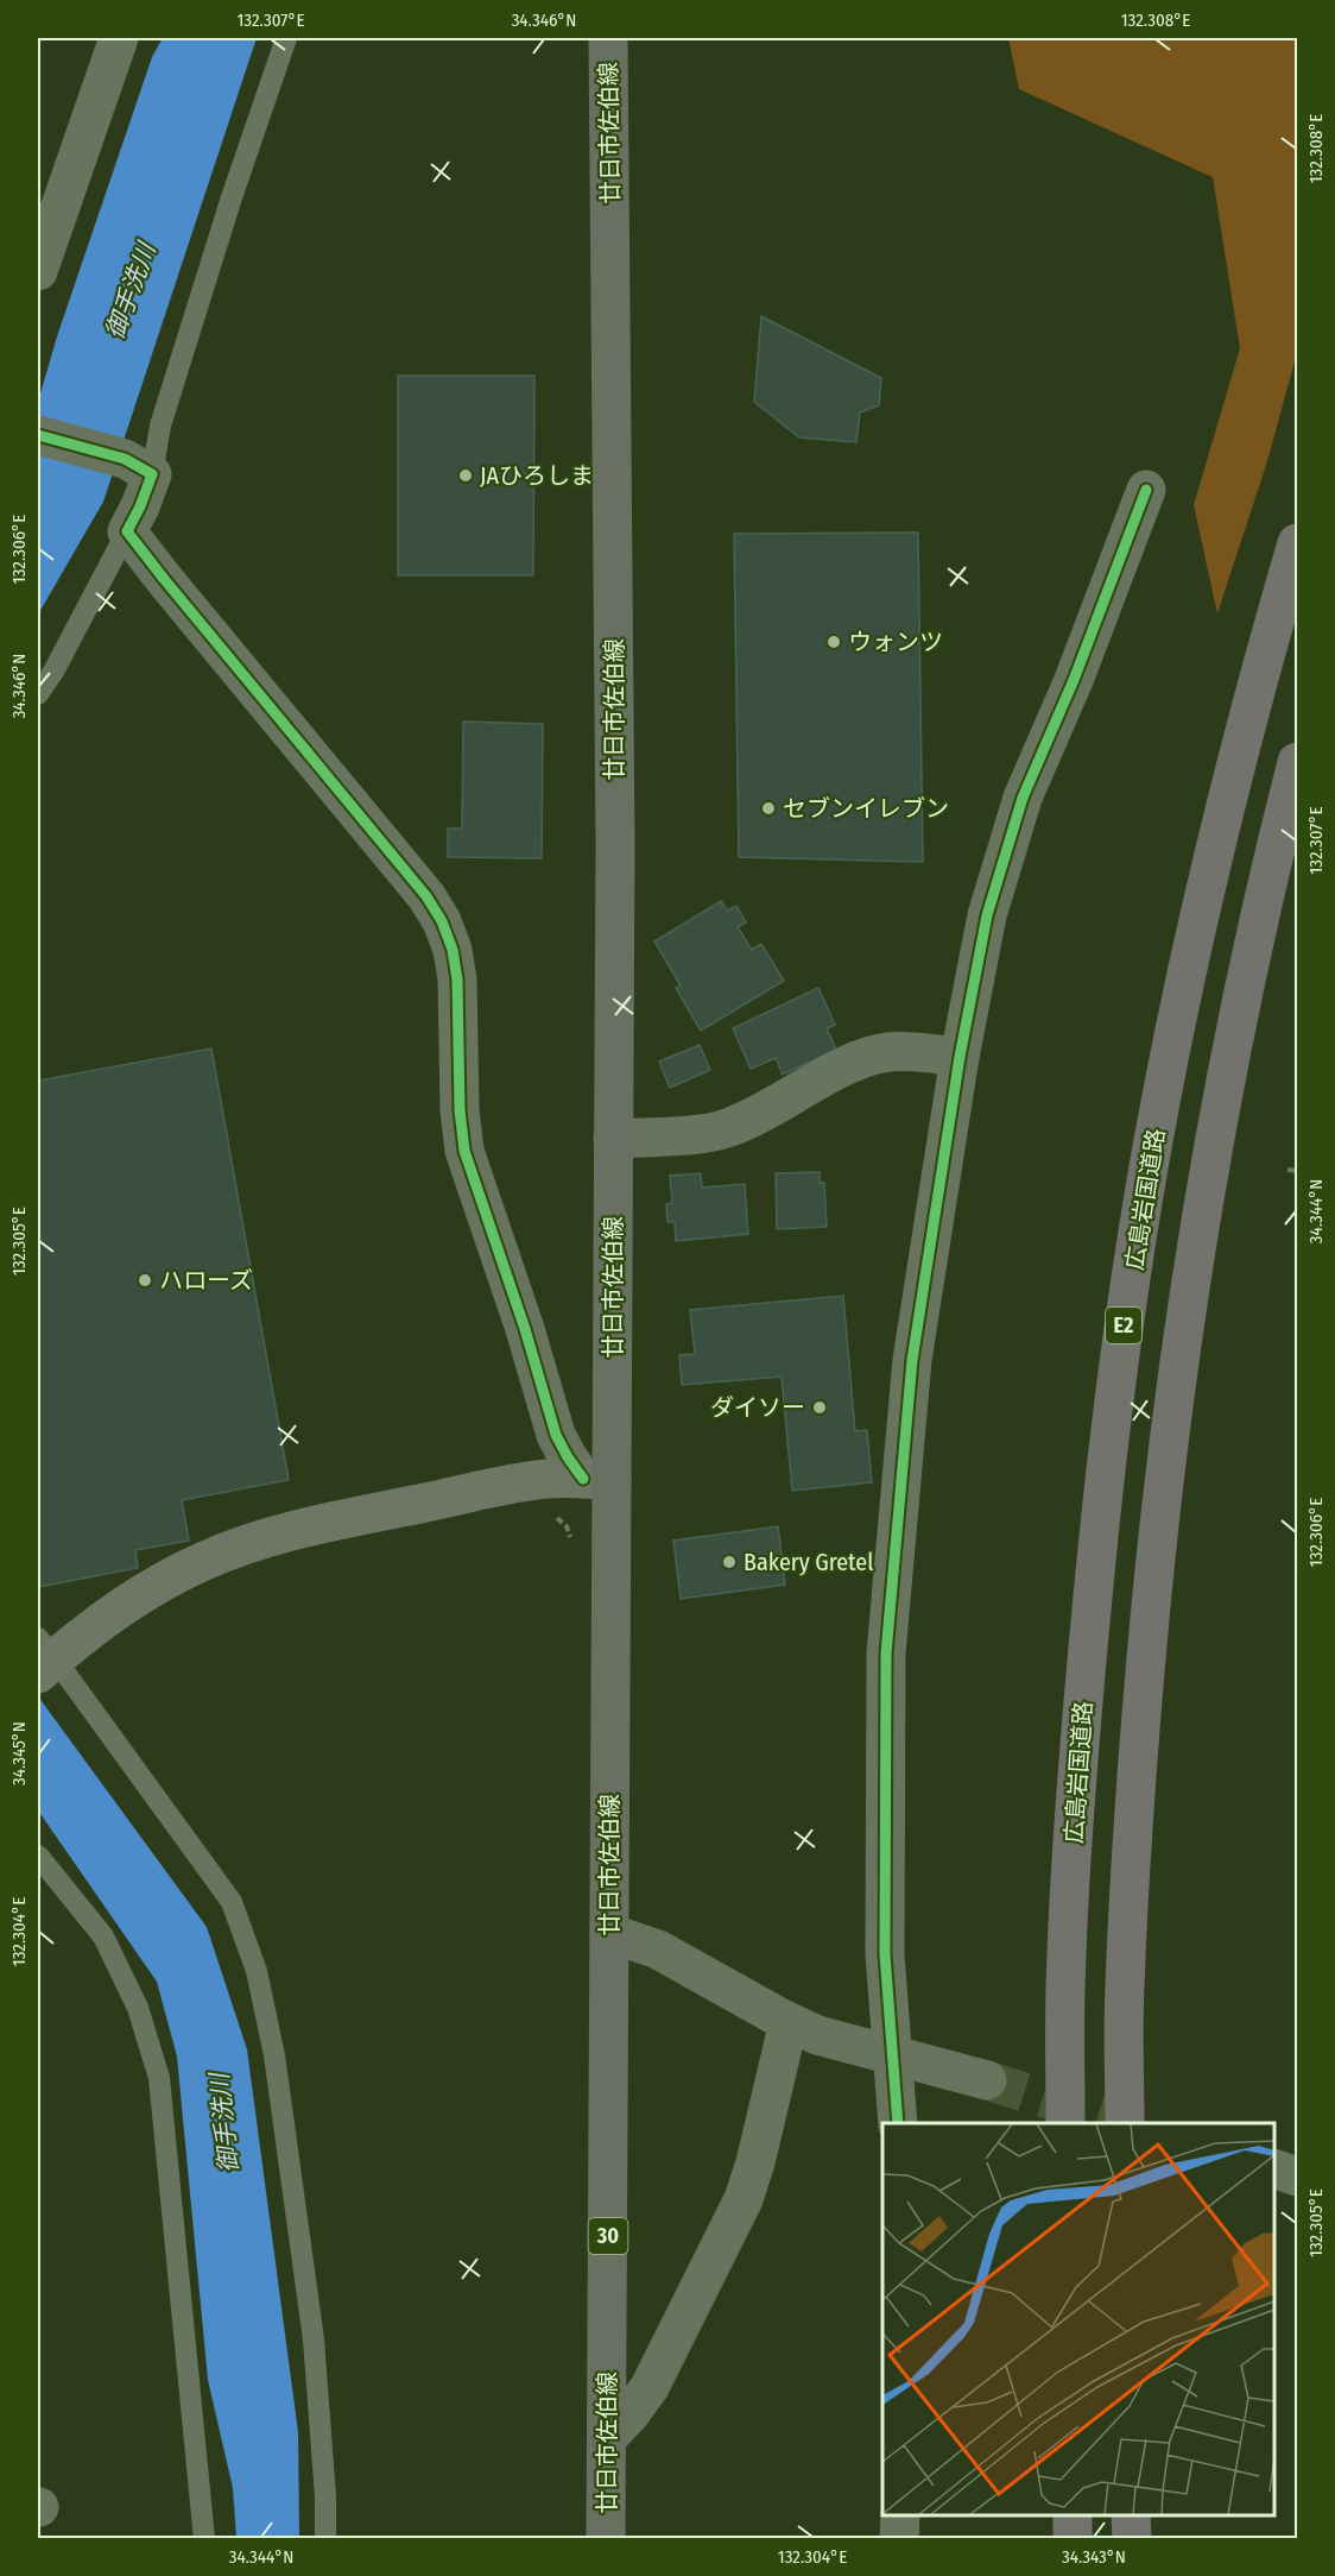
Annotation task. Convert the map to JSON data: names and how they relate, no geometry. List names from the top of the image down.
{
  "streets": {
    "highway": ["広島岩国道路", "E2"],
    "main road": ["廿日市佐伯線", "30"]
  },
  "water": ["御手洗川"],
  "places": [
    "JAひろしま",
    "ウォンツ",
    "セブンイレブン",
    "ハローズ",
    "ダイソー",
    "Bakery Gretel"
  ],
  "coordinates": [
    "132.307°E",
    "34.346°N",
    "132.308°E",
    "132.306°E",
    "34.344°N",
    "132.305°E",
    "34.345°N",
    "132.304°E",
    "34.343°N"
  ]
}
